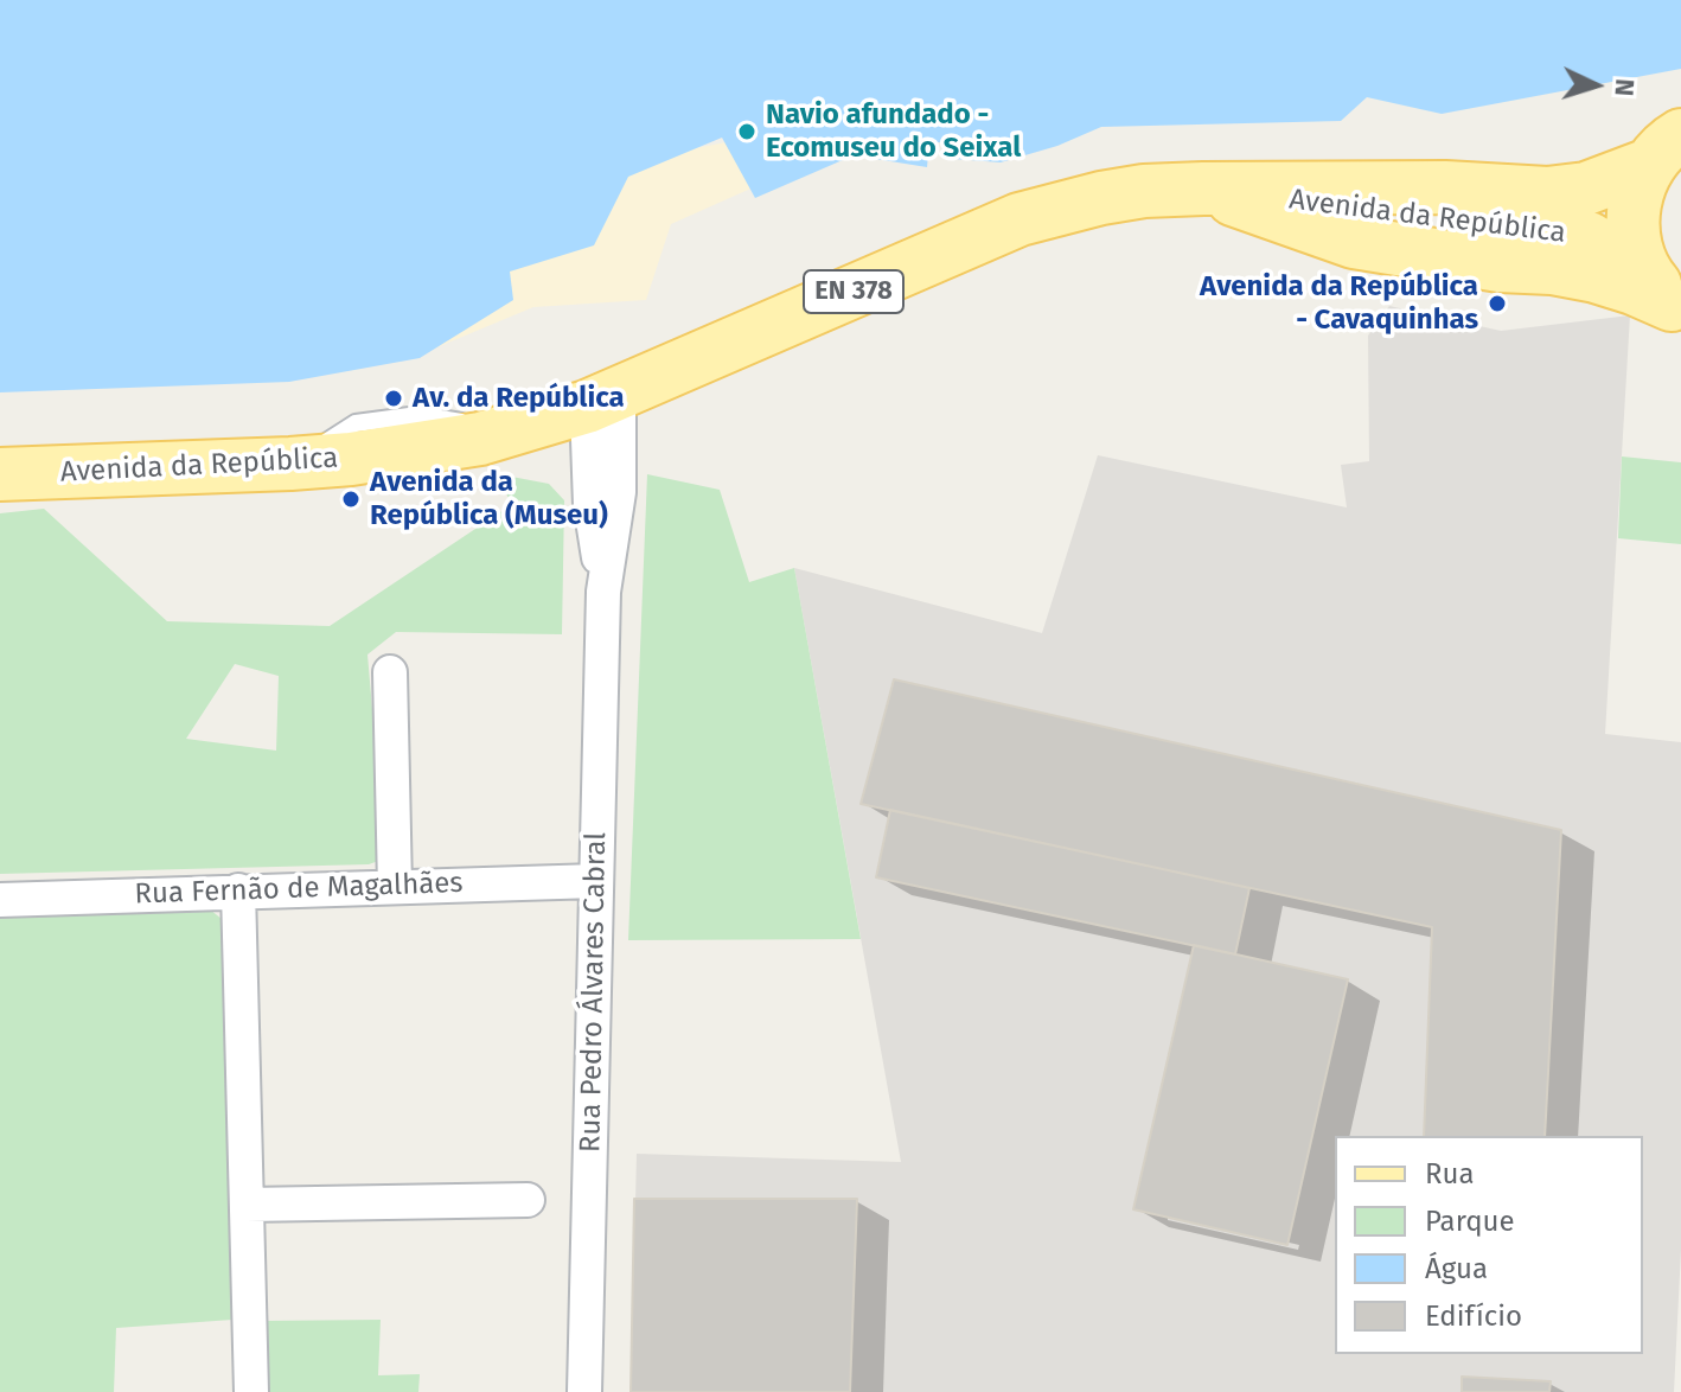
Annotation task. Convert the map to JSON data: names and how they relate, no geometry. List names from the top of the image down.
{
  "streets": {
    "main road": ["Avenida da República", "EN 378"],
    "street": ["Rua Fernão de Magalhães", "Rua Pedro Álvares Cabral"]
  },
  "crossings": [
    ["Avenida da República", "EN 378"],
    ["Avenida da República", "Rua Pedro Álvares Cabral"],
    ["Rua Fernão de Magalhães", "Rua Pedro Álvares Cabral"]
  ],
  "places": [
    "Navio afundado - Ecomuseu do Seixal",
    "Avenida da República - Cavaquinhas",
    "Av. da República",
    "Avenida da República (Museu)"
  ],
  "legend": [
    "Rua",
    "Parque",
    "Água",
    "Edifício"
  ],
  "north": "right"
}
